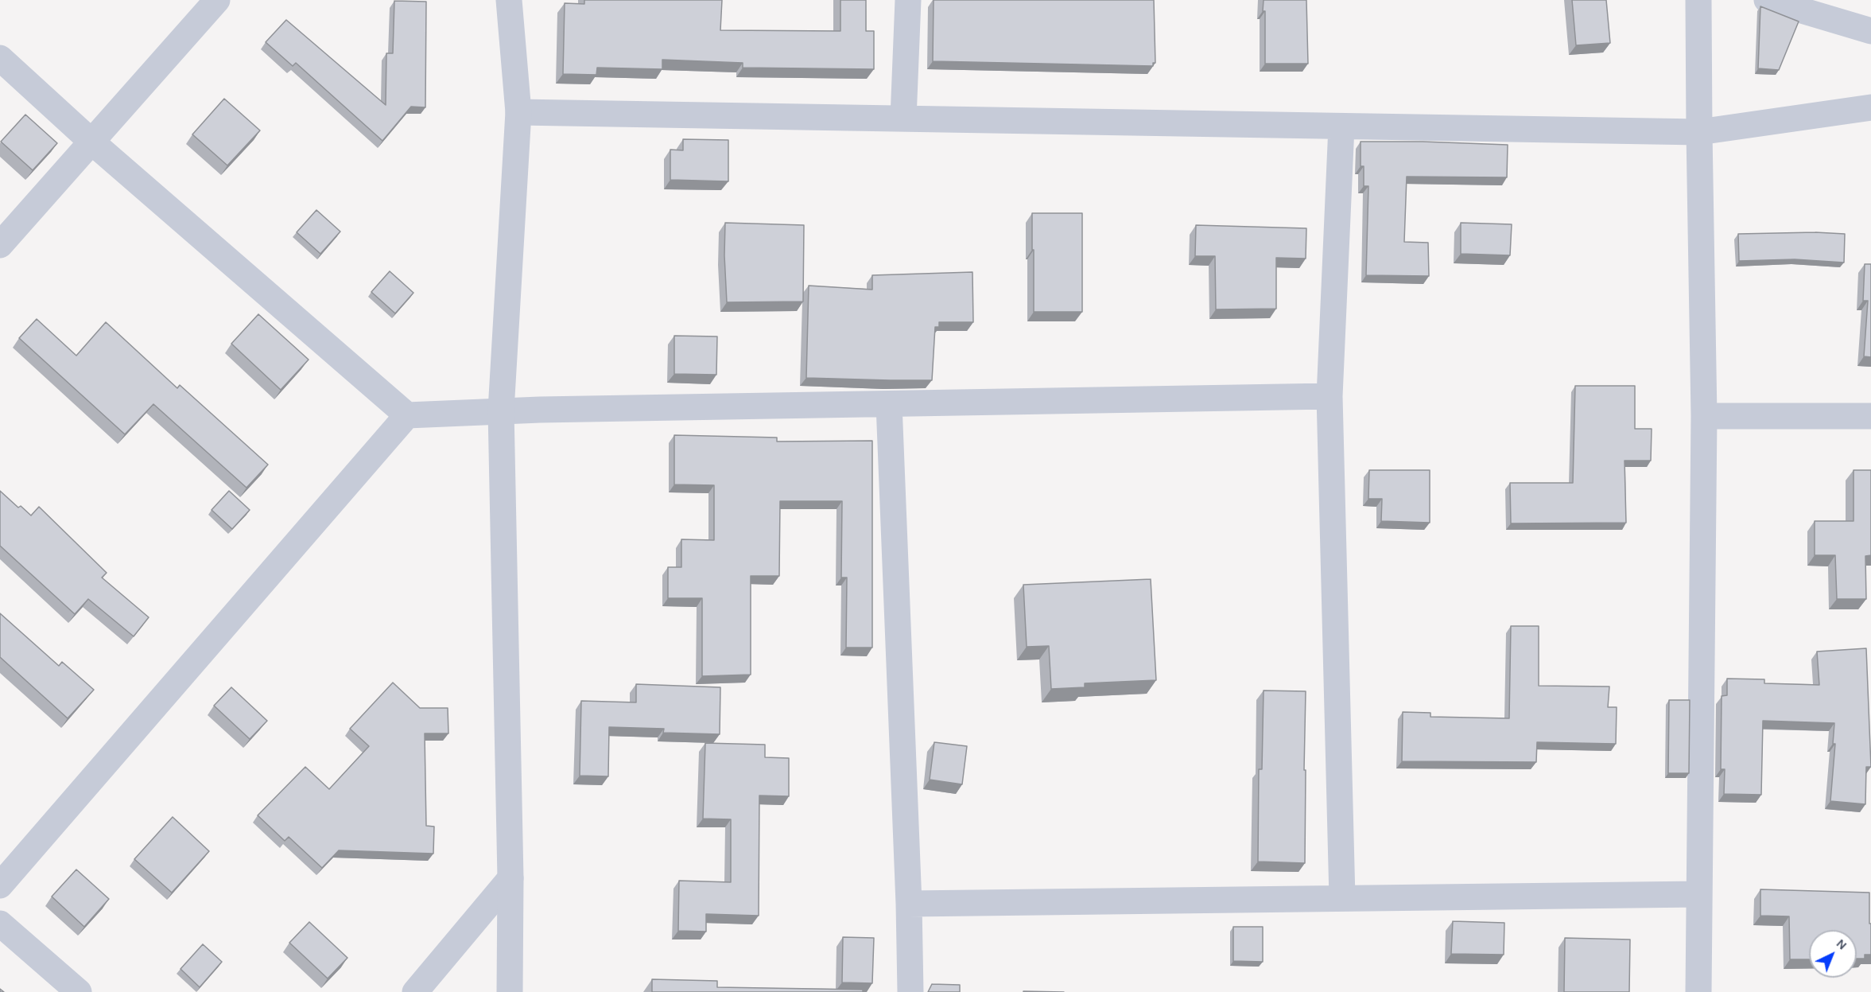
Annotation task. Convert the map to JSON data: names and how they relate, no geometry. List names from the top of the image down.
{
  "north": "top right"
}
